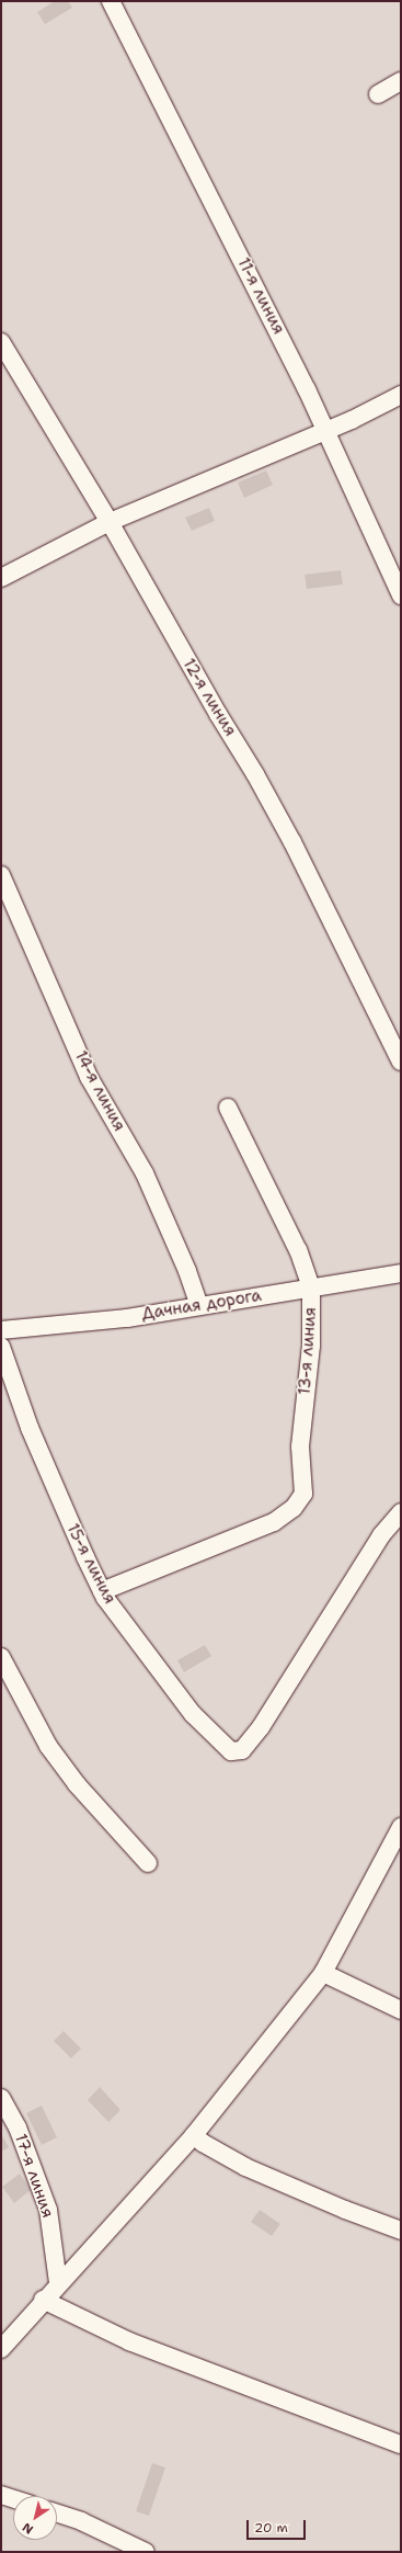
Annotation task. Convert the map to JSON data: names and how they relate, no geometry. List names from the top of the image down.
{
  "streets": {
    "street": [
      "11-я линия",
      "12-я линия",
      "14-я линия",
      "Дачная дорога",
      "13-я линия",
      "15-я линия",
      "17-я линия"
    ]
  },
  "crossings": [
    ["14-я линия", "Дачная дорога"],
    ["Дачная дорога", "13-я линия"],
    ["13-я линия", "15-я линия"]
  ],
  "scale_bar": "20 m",
  "north": "bottom left"
}
